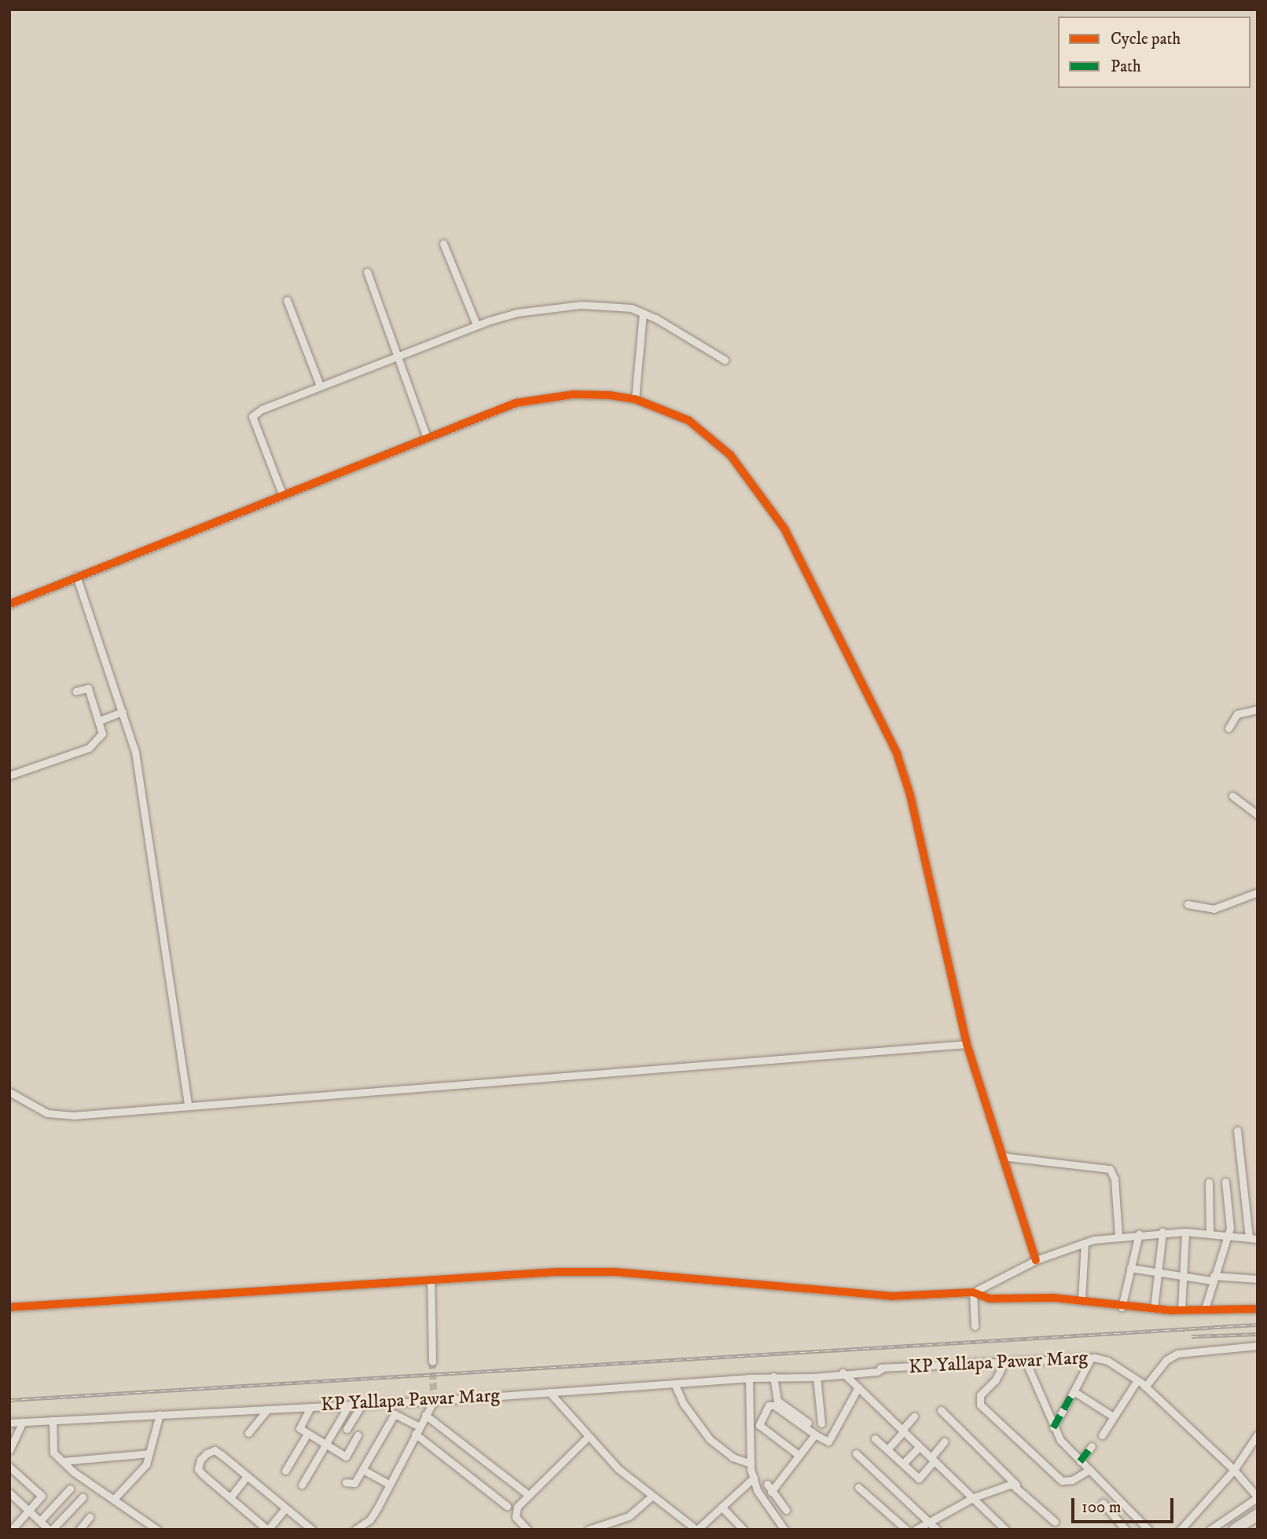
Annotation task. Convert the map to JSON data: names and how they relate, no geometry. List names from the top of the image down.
{
  "streets": {
    "street": ["KP Yallapa Pawar Marg"]
  },
  "legend": ["Cycle path", "Path"],
  "scale_bar": "100 m"
}
